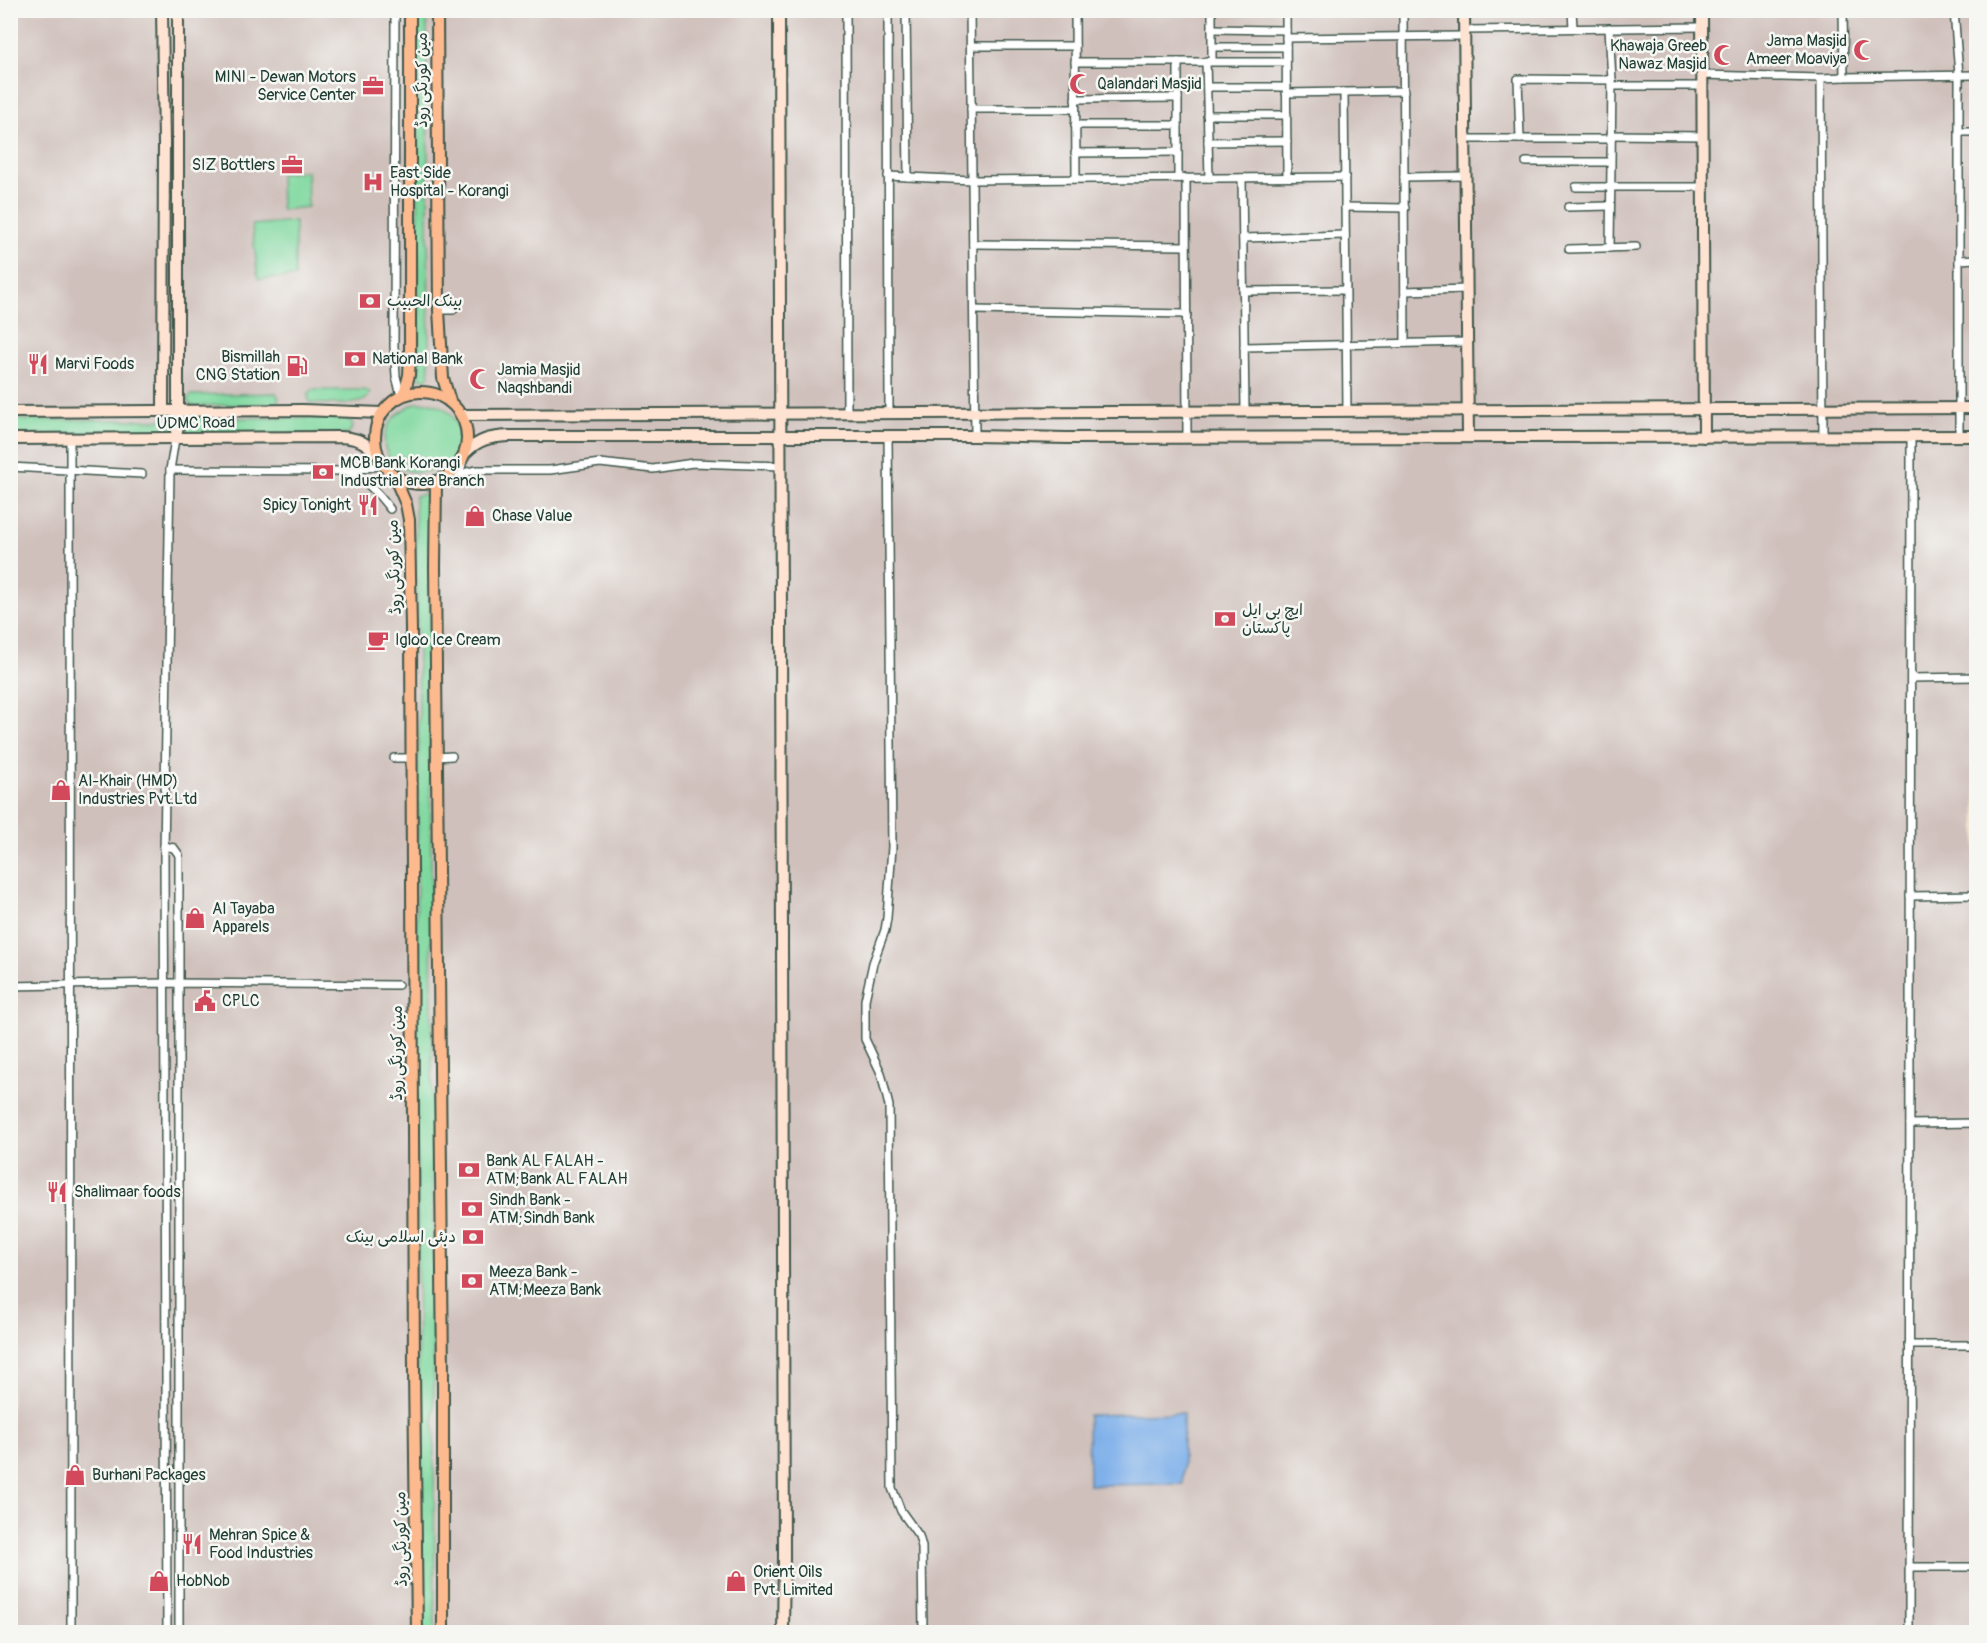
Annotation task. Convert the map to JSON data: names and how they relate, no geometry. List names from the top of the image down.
{
  "streets": {
    "main road": ["مین کورنگی روڈ", "UDMC Road"]
  },
  "crossings": [
    ["مین کورنگی روڈ", "UDMC Road"]
  ],
  "places": {
    "mosque": [
      "Jama Masjid Ameer Moaviya",
      "Khawaja Greeb Nawaz Masjid",
      "Qalandari Masjid",
      "Jamia Masjid Naqshbandi"
    ],
    "office": ["MINI - Dewan Motors Service Center", "SIZ Bottlers"],
    "hospital": ["East Side Hospital - Korangi"],
    "bank": [
      "بينک الحبيب",
      "National Bank",
      "MCB Bank Korangi Industrial area Branch",
      "ایچ بی ایل پاکستان",
      "Bank AL FALAH - ATM;Bank AL FALAH",
      "Sindh Bank - ATM;Sindh Bank",
      "دبئی اسلامی بینک",
      "Meeza Bank - ATM;Meeza Bank"
    ],
    "restaurant": [
      "Marvi Foods",
      "Spicy Tonight",
      "Shalimaar foods",
      "Mehran Spice & Food Industries"
    ],
    "fuel station": ["Bismillah CNG Station"],
    "shop": [
      "Chase Value",
      "Al-Khair (HMD) Industries Pvt.Ltd",
      "Al Tayaba Apparels",
      "Burhani Packages",
      "HobNob",
      "Orient Oils Pvt. Limited"
    ],
    "cafe": ["Igloo Ice Cream"],
    "public building": ["CPLC"]
  }
}
